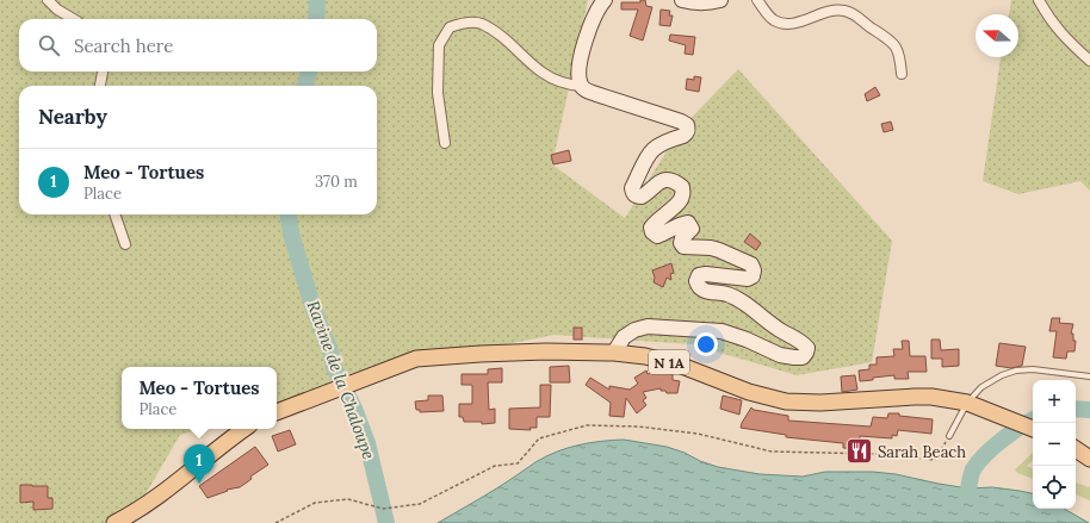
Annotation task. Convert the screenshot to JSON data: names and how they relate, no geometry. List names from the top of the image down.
{
  "streets": {
    "main road": ["N 1A"]
  },
  "water": ["Ravine de la Chaloupe"],
  "places": {
    "restaurant": ["Sarah Beach"]
  },
  "north": "left",
  "page": {
    "search": "Search here",
    "heading": "Nearby",
    "list": [
      {
        "mark": "1",
        "name": "Meo - Tortues",
        "note": "Place",
        "value": "370 m"
      }
    ],
    "popup": ["Meo - Tortues", "Place"],
    "map_buttons": ["+", "−"],
    "pins": "1"
  }
}
